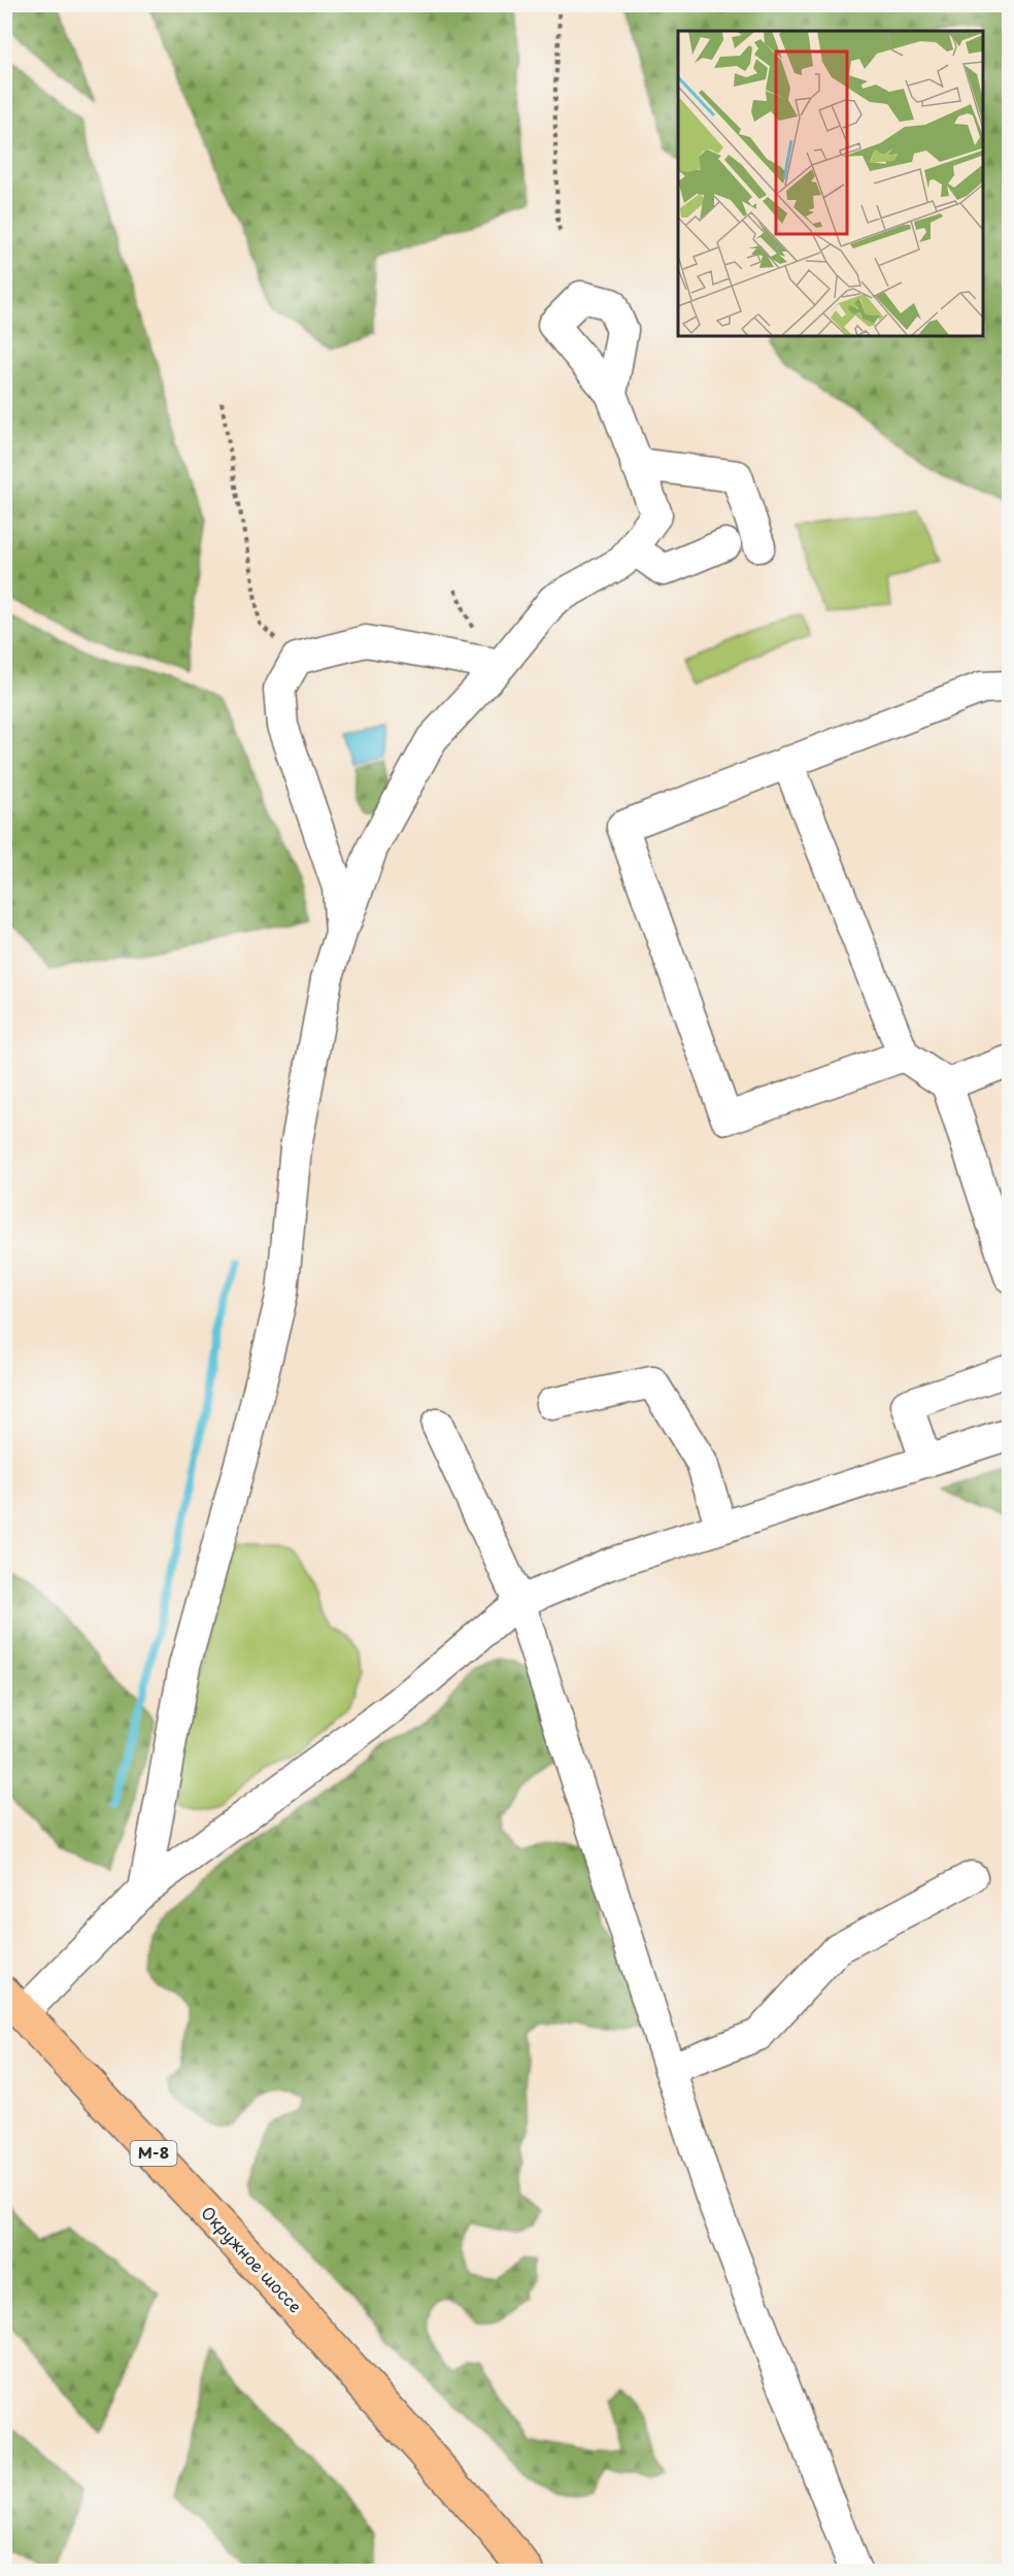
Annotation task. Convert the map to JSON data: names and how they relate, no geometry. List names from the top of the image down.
{
  "streets": {
    "main road": ["М-8", "Окружное шоссе"]
  }
}
